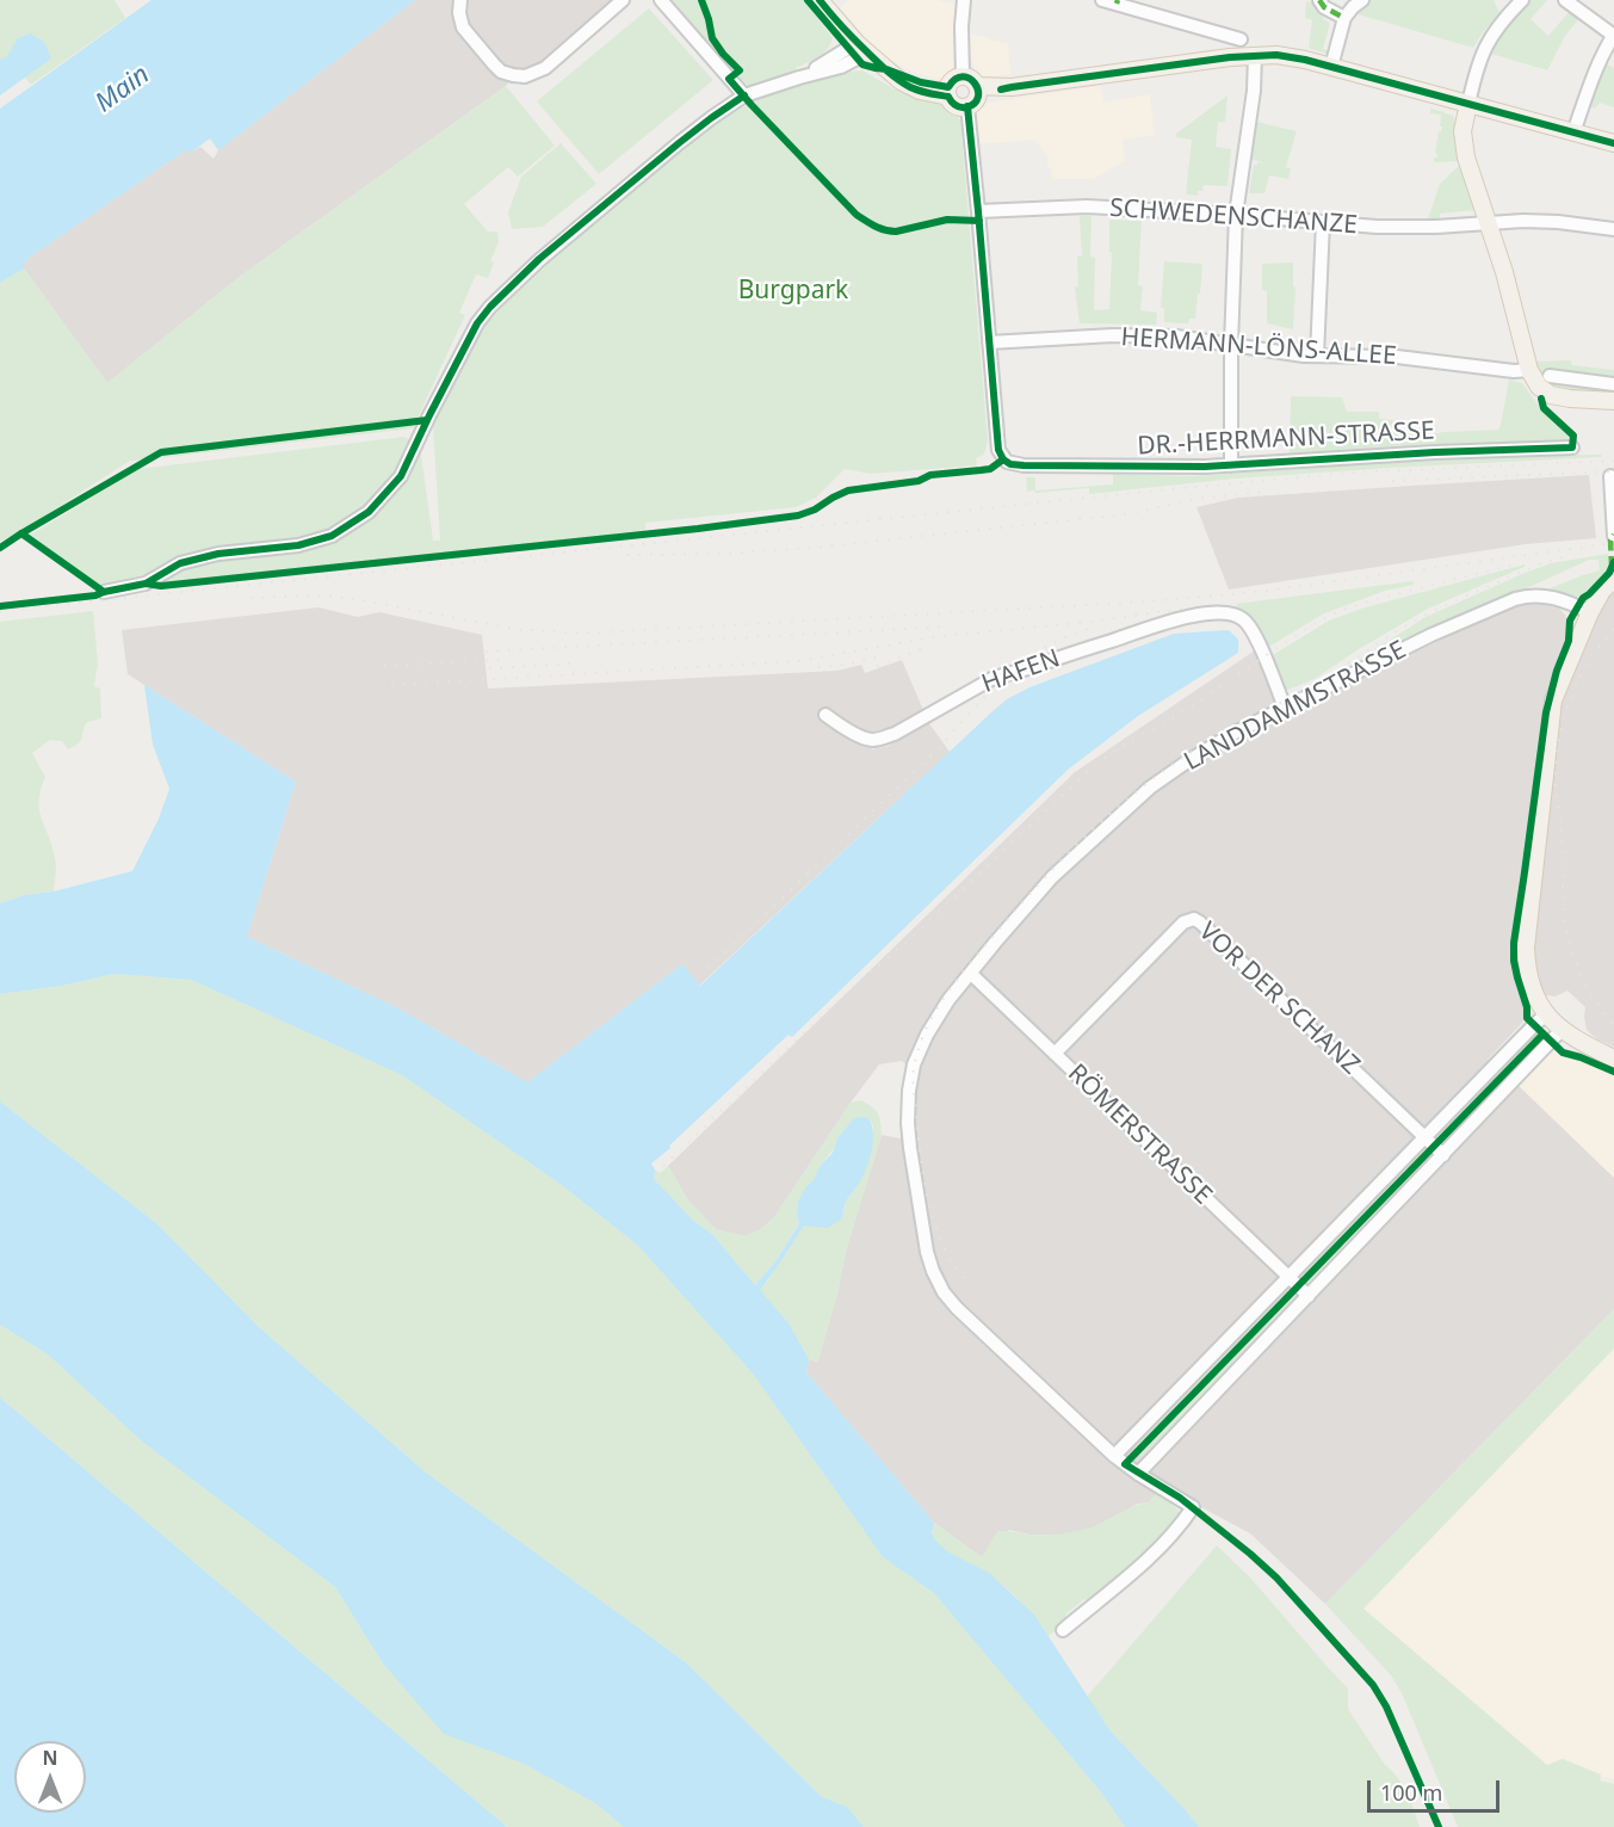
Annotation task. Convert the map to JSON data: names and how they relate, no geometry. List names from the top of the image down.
{
  "streets": {
    "street": [
      "SCHWEDENSCHANZE",
      "HERMANN-LÖNS-ALLEE",
      "DR.-HERRMANN-STRASSE",
      "HAFEN",
      "LANDDAMMSTRASSE",
      "VOR DER SCHANZ",
      "RÖMERSTRASSE"
    ]
  },
  "crossings": [
    ["HERMANN-LÖNS-ALLEE", "DR.-HERRMANN-STRASSE"],
    ["HAFEN", "LANDDAMMSTRASSE"],
    ["LANDDAMMSTRASSE", "RÖMERSTRASSE"],
    ["VOR DER SCHANZ", "RÖMERSTRASSE"]
  ],
  "water": ["Main"],
  "parks": ["Burgpark"],
  "scale_bar": "100 m",
  "north": "top"
}
